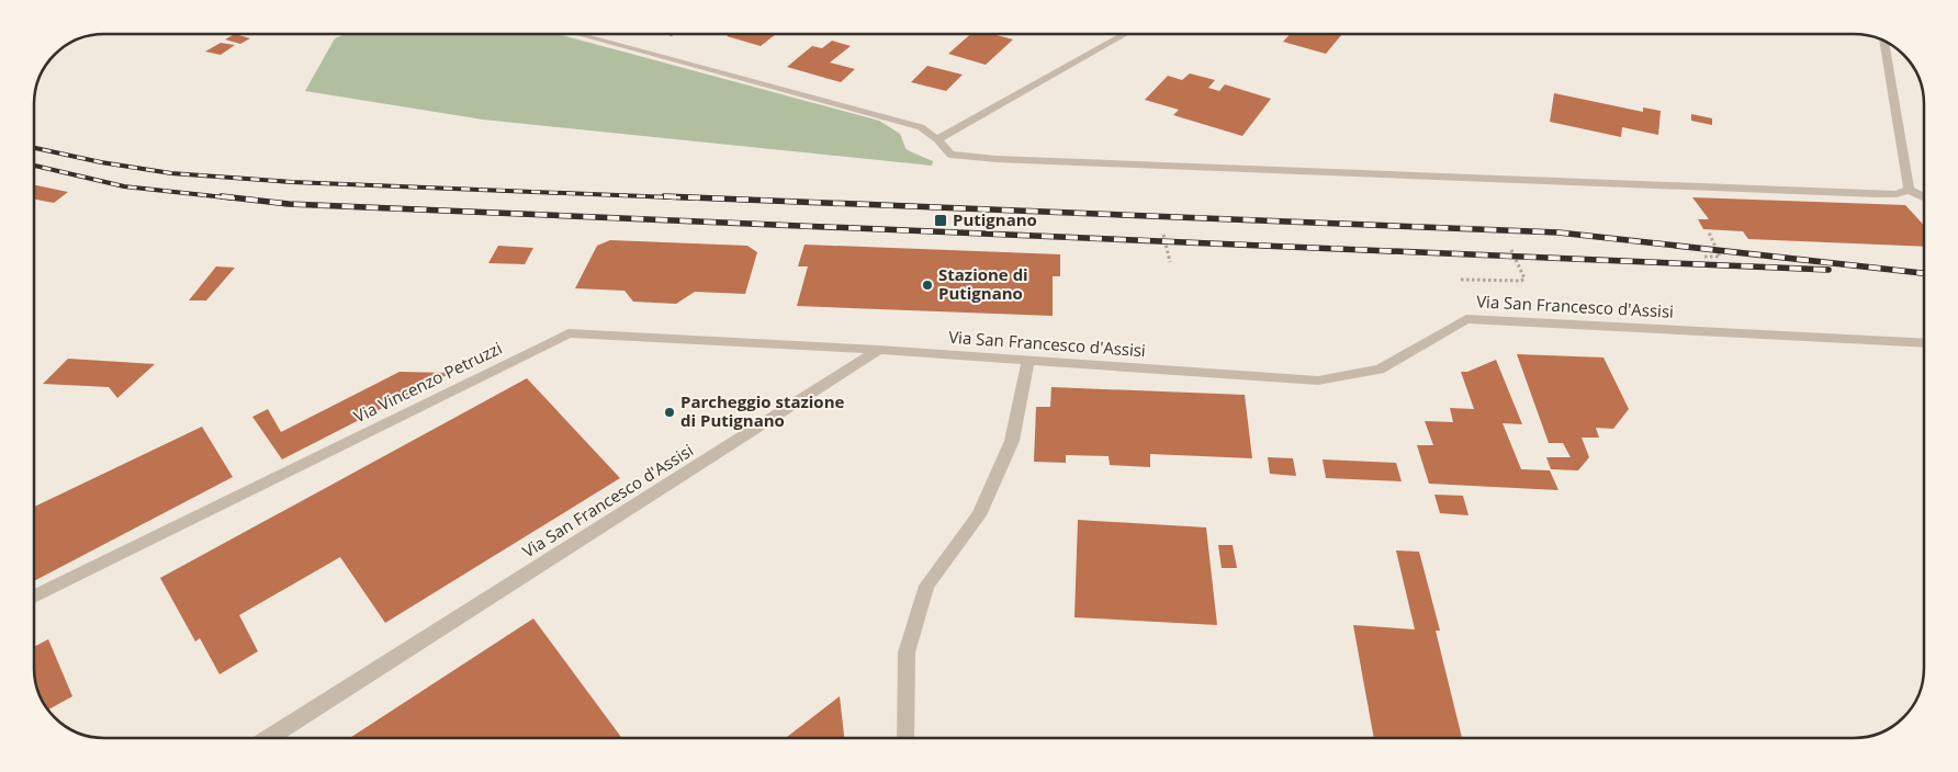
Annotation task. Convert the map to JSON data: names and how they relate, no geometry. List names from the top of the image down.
{
  "streets": {
    "street": ["Via San Francesco d'Assisi", "Via Vincenzo Petruzzi"]
  },
  "crossings": [
    ["Via San Francesco d'Assisi", "Via Vincenzo Petruzzi"]
  ],
  "places": {
    "transit": ["Putignano"],
    "other": ["Stazione di Putignano", "Parcheggio stazione di Putignano"]
  }
}
